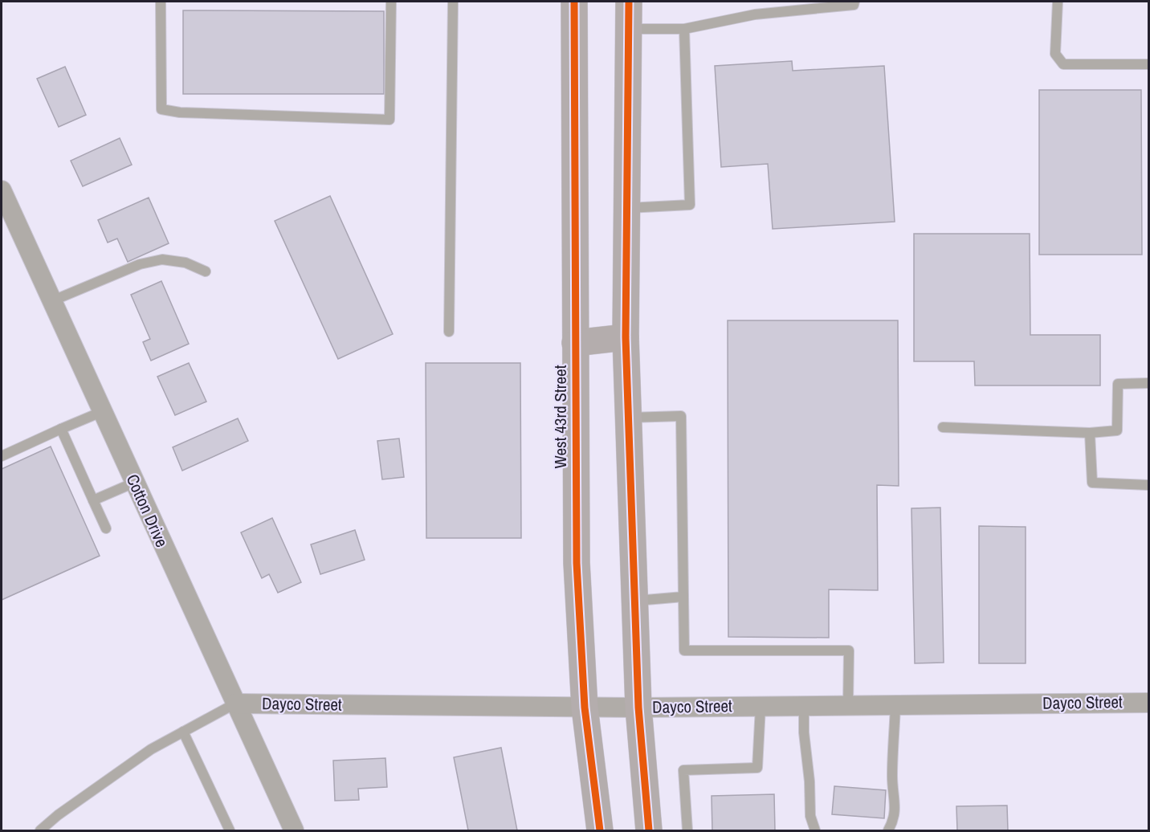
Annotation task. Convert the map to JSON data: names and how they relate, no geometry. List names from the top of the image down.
{
  "streets": {
    "main road": ["West 43rd Street"],
    "street": ["Cotton Drive", "Dayco Street"]
  },
  "crossings": [
    ["West 43rd Street", "Dayco Street"],
    ["Cotton Drive", "Dayco Street"]
  ]
}
